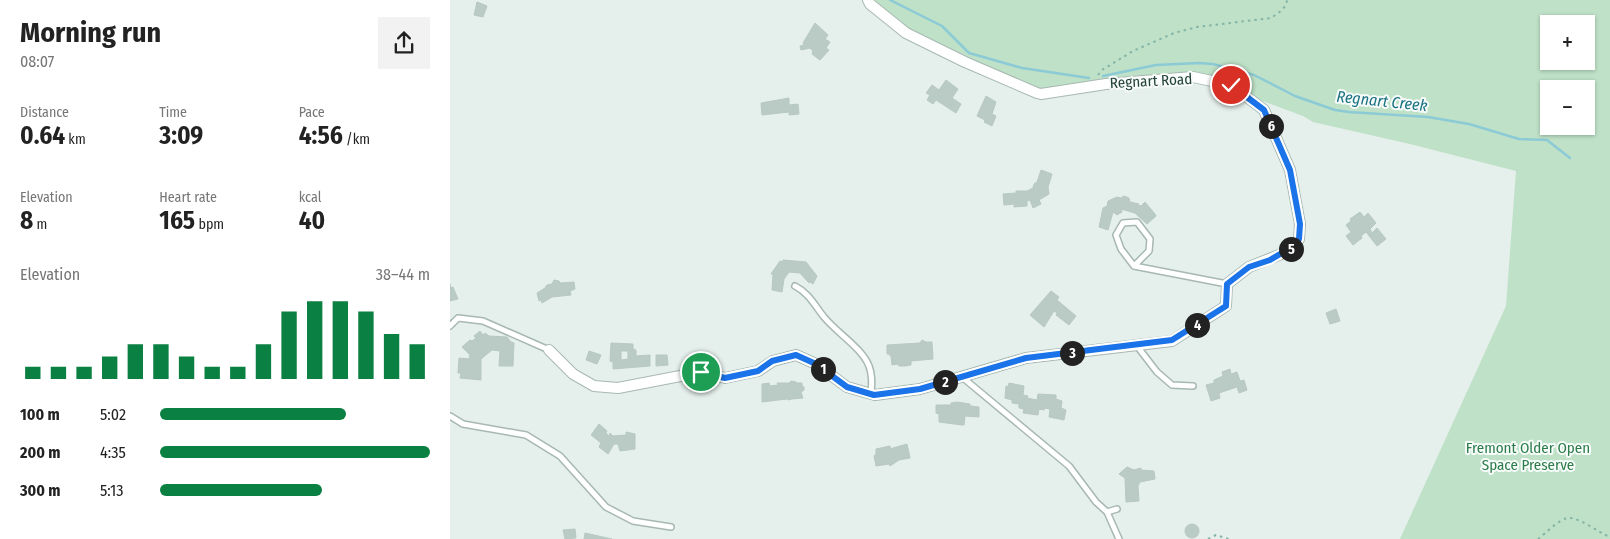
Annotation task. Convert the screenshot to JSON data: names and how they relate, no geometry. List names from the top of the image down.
{
  "streets": {
    "street": ["Regnart Road"]
  },
  "water": ["Regnart Creek"],
  "parks": ["Fremont Older Open Space Preserve"],
  "page": {
    "heading": ["Morning run", "08:07"],
    "map_buttons": ["+", "−"],
    "stats": [
      ["Distance", "0.64 km"],
      ["Time", "3:09"],
      ["Pace", "4:56 /km"],
      ["Elevation", "8 m"],
      ["Heart rate", "165 bpm"],
      ["kcal", "40"]
    ],
    "pins": [
      "6",
      "5",
      "4",
      "3",
      "1",
      "2"
    ],
    "chart": ["Elevation", "38–44 m"],
    "list": [
      {
        "name": "100 m",
        "note": "5:02"
      },
      {
        "name": "200 m",
        "note": "4:35"
      },
      {
        "name": "300 m",
        "note": "5:13"
      }
    ]
  }
}
